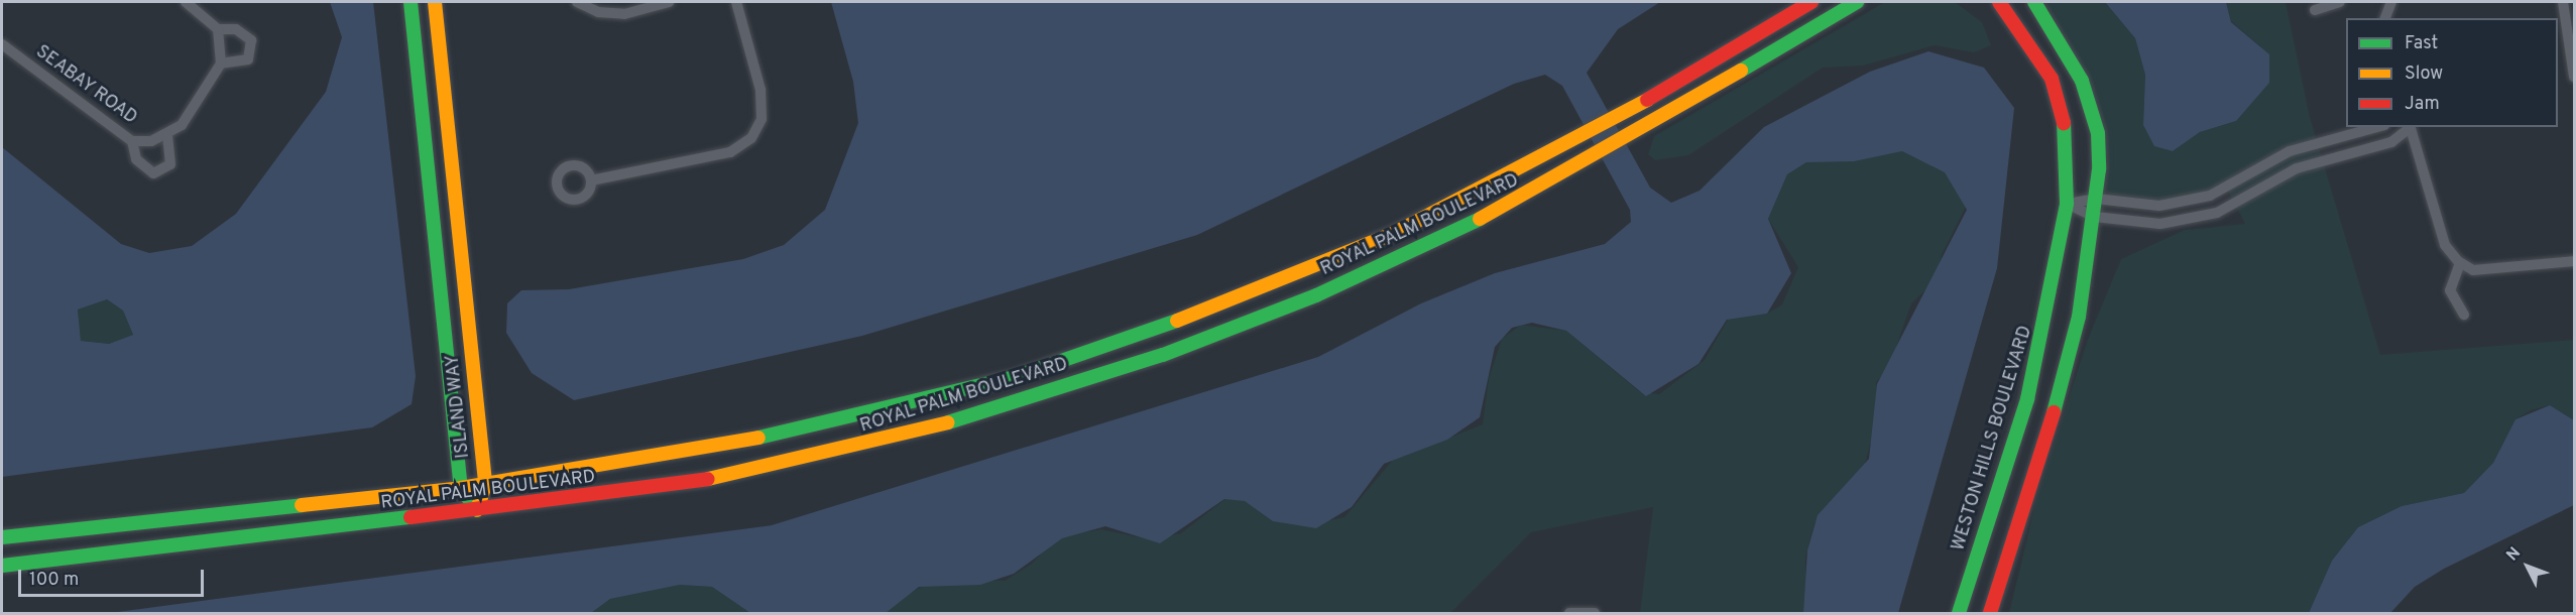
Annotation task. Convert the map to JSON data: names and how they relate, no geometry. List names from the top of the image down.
{
  "streets": {
    "main road": ["ROYAL PALM BOULEVARD", "ISLAND WAY", "WESTON HILLS BOULEVARD"],
    "street": ["SEABAY ROAD"]
  },
  "crossings": [
    ["ROYAL PALM BOULEVARD", "ISLAND WAY"]
  ],
  "legend": ["Fast", "Slow", "Jam"],
  "scale_bar": "100 m",
  "north": "top left"
}
